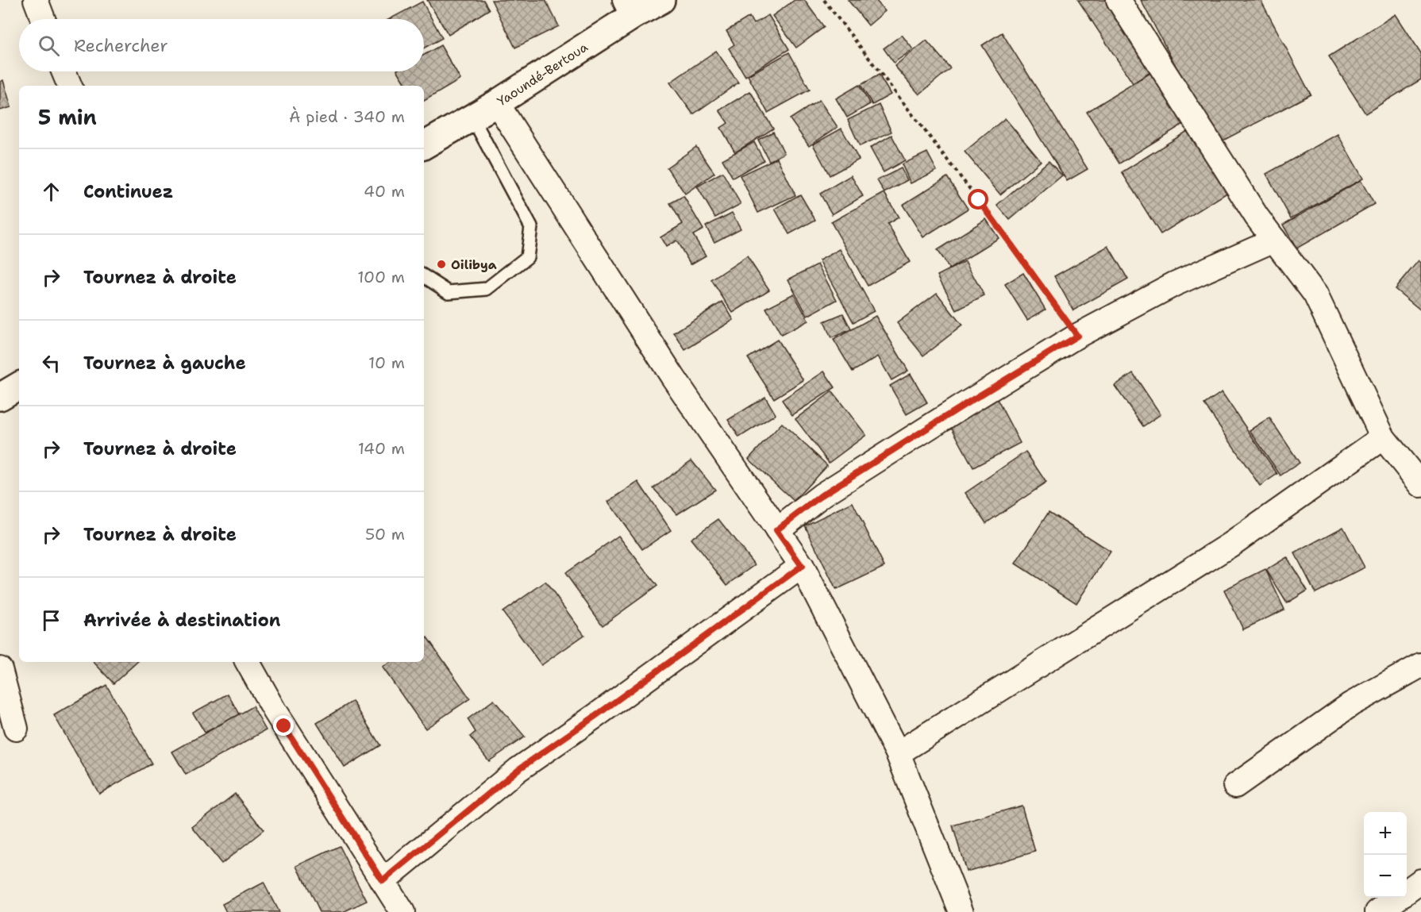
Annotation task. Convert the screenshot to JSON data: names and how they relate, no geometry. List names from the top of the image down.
{
  "streets": {
    "highway": ["Yaoundé-Bertoua"]
  },
  "places": ["Oilibya"],
  "page": {
    "search": "Rechercher",
    "heading": ["5 min", "À pied · 340 m"],
    "list": [
      ["Continuez", "40 m"],
      ["Tournez à droite", "100 m"],
      ["Tournez à gauche", "10 m"],
      ["Tournez à droite", "140 m"],
      ["Tournez à droite", "50 m"],
      "Arrivée à destination"
    ],
    "map_buttons": ["+", "−"]
  }
}
